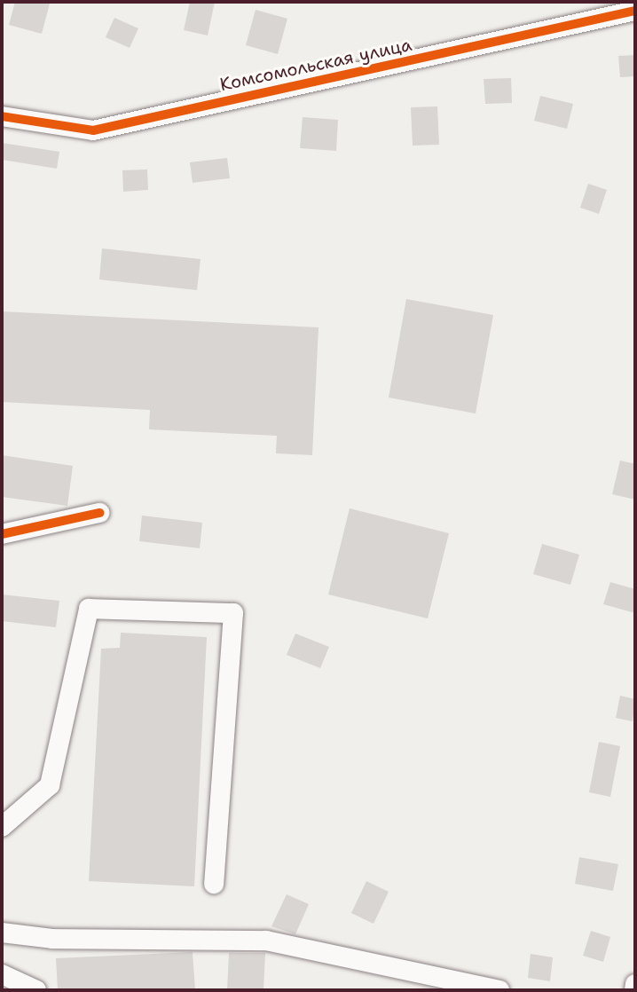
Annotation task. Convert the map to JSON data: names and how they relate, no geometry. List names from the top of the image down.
{
  "streets": {
    "street": ["Комсомольская улица"]
  }
}
